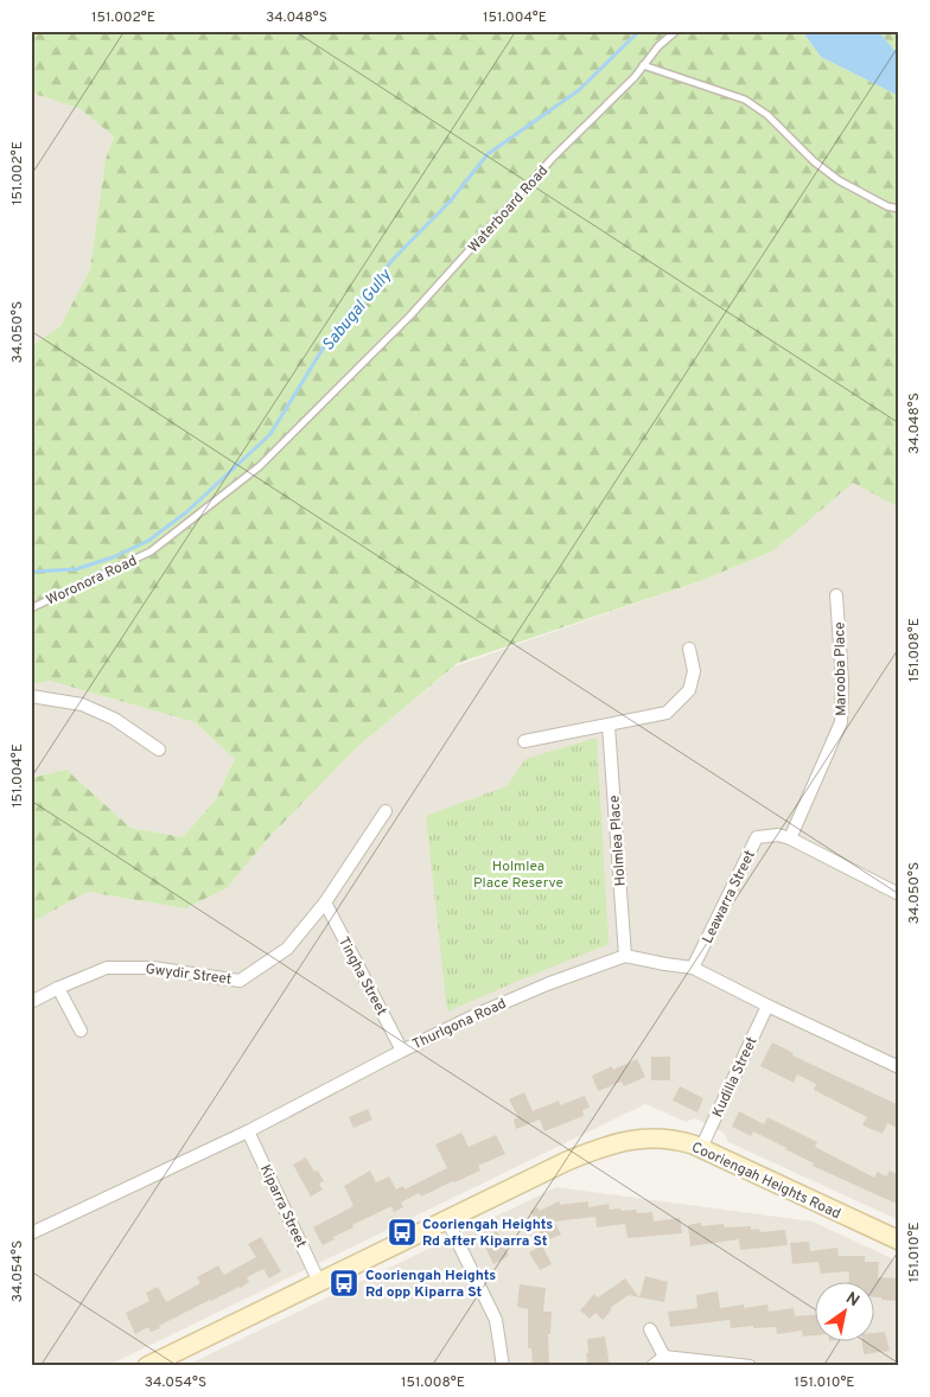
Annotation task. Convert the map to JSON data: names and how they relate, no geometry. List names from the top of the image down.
{
  "streets": {
    "street": [
      "Marooba Place",
      "Holmlea Place",
      "Leawarra Street",
      "Gwydir Street",
      "Tingha Street",
      "Thurlgona Road",
      "Kudilla Street",
      "Cooriengah Heights Road",
      "Kiparra Street"
    ],
    "lane": ["Waterboard Road", "Woronora Road"]
  },
  "crossings": [
    ["Waterboard Road", "Woronora Road"],
    ["Marooba Place", "Leawarra Street"],
    ["Holmlea Place", "Thurlgona Road"],
    ["Gwydir Street", "Tingha Street"],
    ["Tingha Street", "Thurlgona Road"],
    ["Thurlgona Road", "Kiparra Street"],
    ["Kudilla Street", "Cooriengah Heights Road"],
    ["Cooriengah Heights Road", "Kiparra Street"]
  ],
  "water": ["Sabugal Gully"],
  "parks": ["Holmlea Place Reserve"],
  "places": {
    "bus stop": ["Cooriengah Heights Rd after Kiparra St", "Cooriengah Heights Rd opp Kiparra St"]
  },
  "north": "top right",
  "coordinates": [
    "151.002°E",
    "34.048°S",
    "151.004°E",
    "34.050°S",
    "151.008°E",
    "151.010°E",
    "34.054°S"
  ]
}
